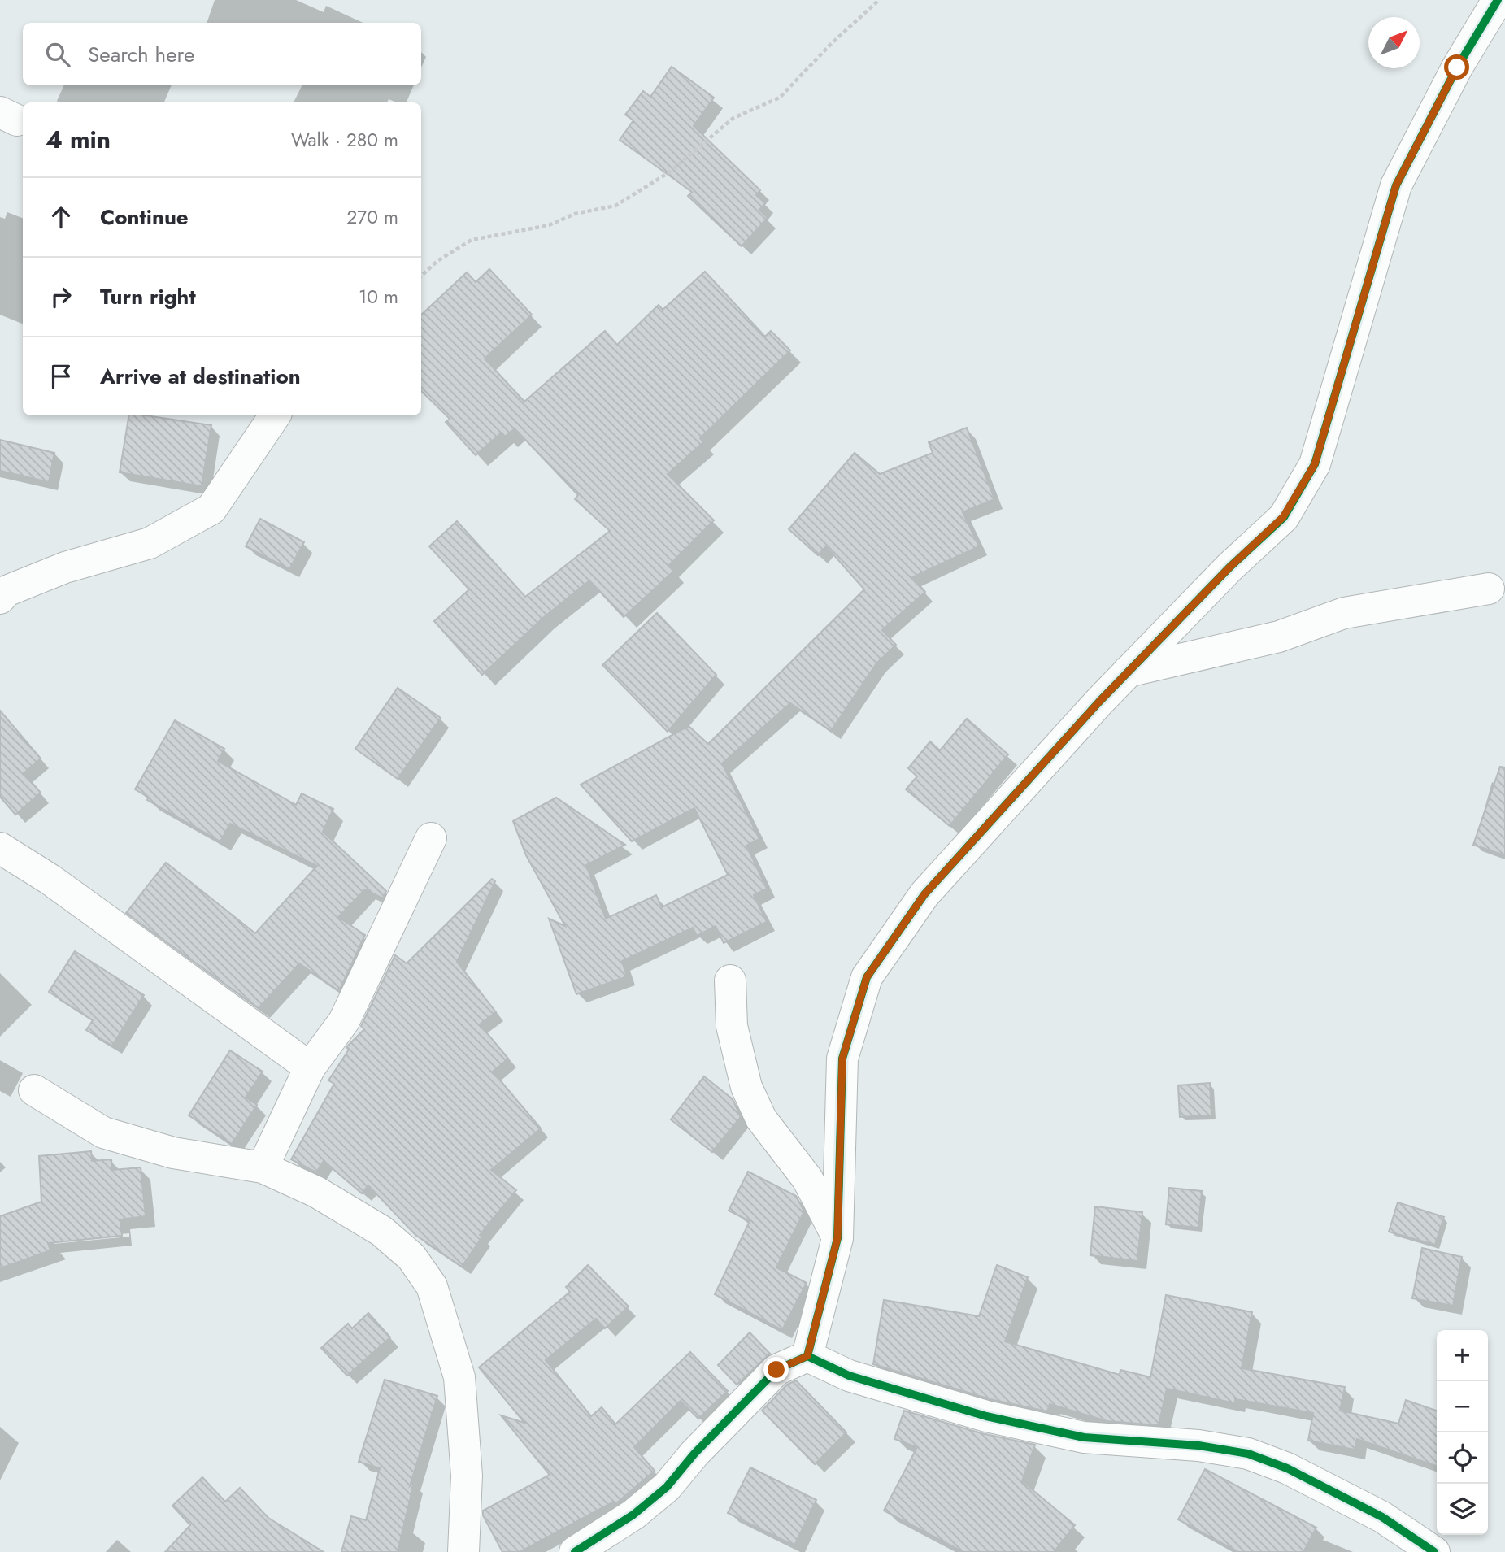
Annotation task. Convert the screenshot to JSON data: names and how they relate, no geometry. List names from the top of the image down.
{
  "north": "top right",
  "page": {
    "search": "Search here",
    "heading": ["4 min", "Walk · 280 m"],
    "list": [
      ["Continue", "270 m"],
      ["Turn right", "10 m"],
      "Arrive at destination"
    ],
    "map_buttons": ["+", "−"]
  }
}
